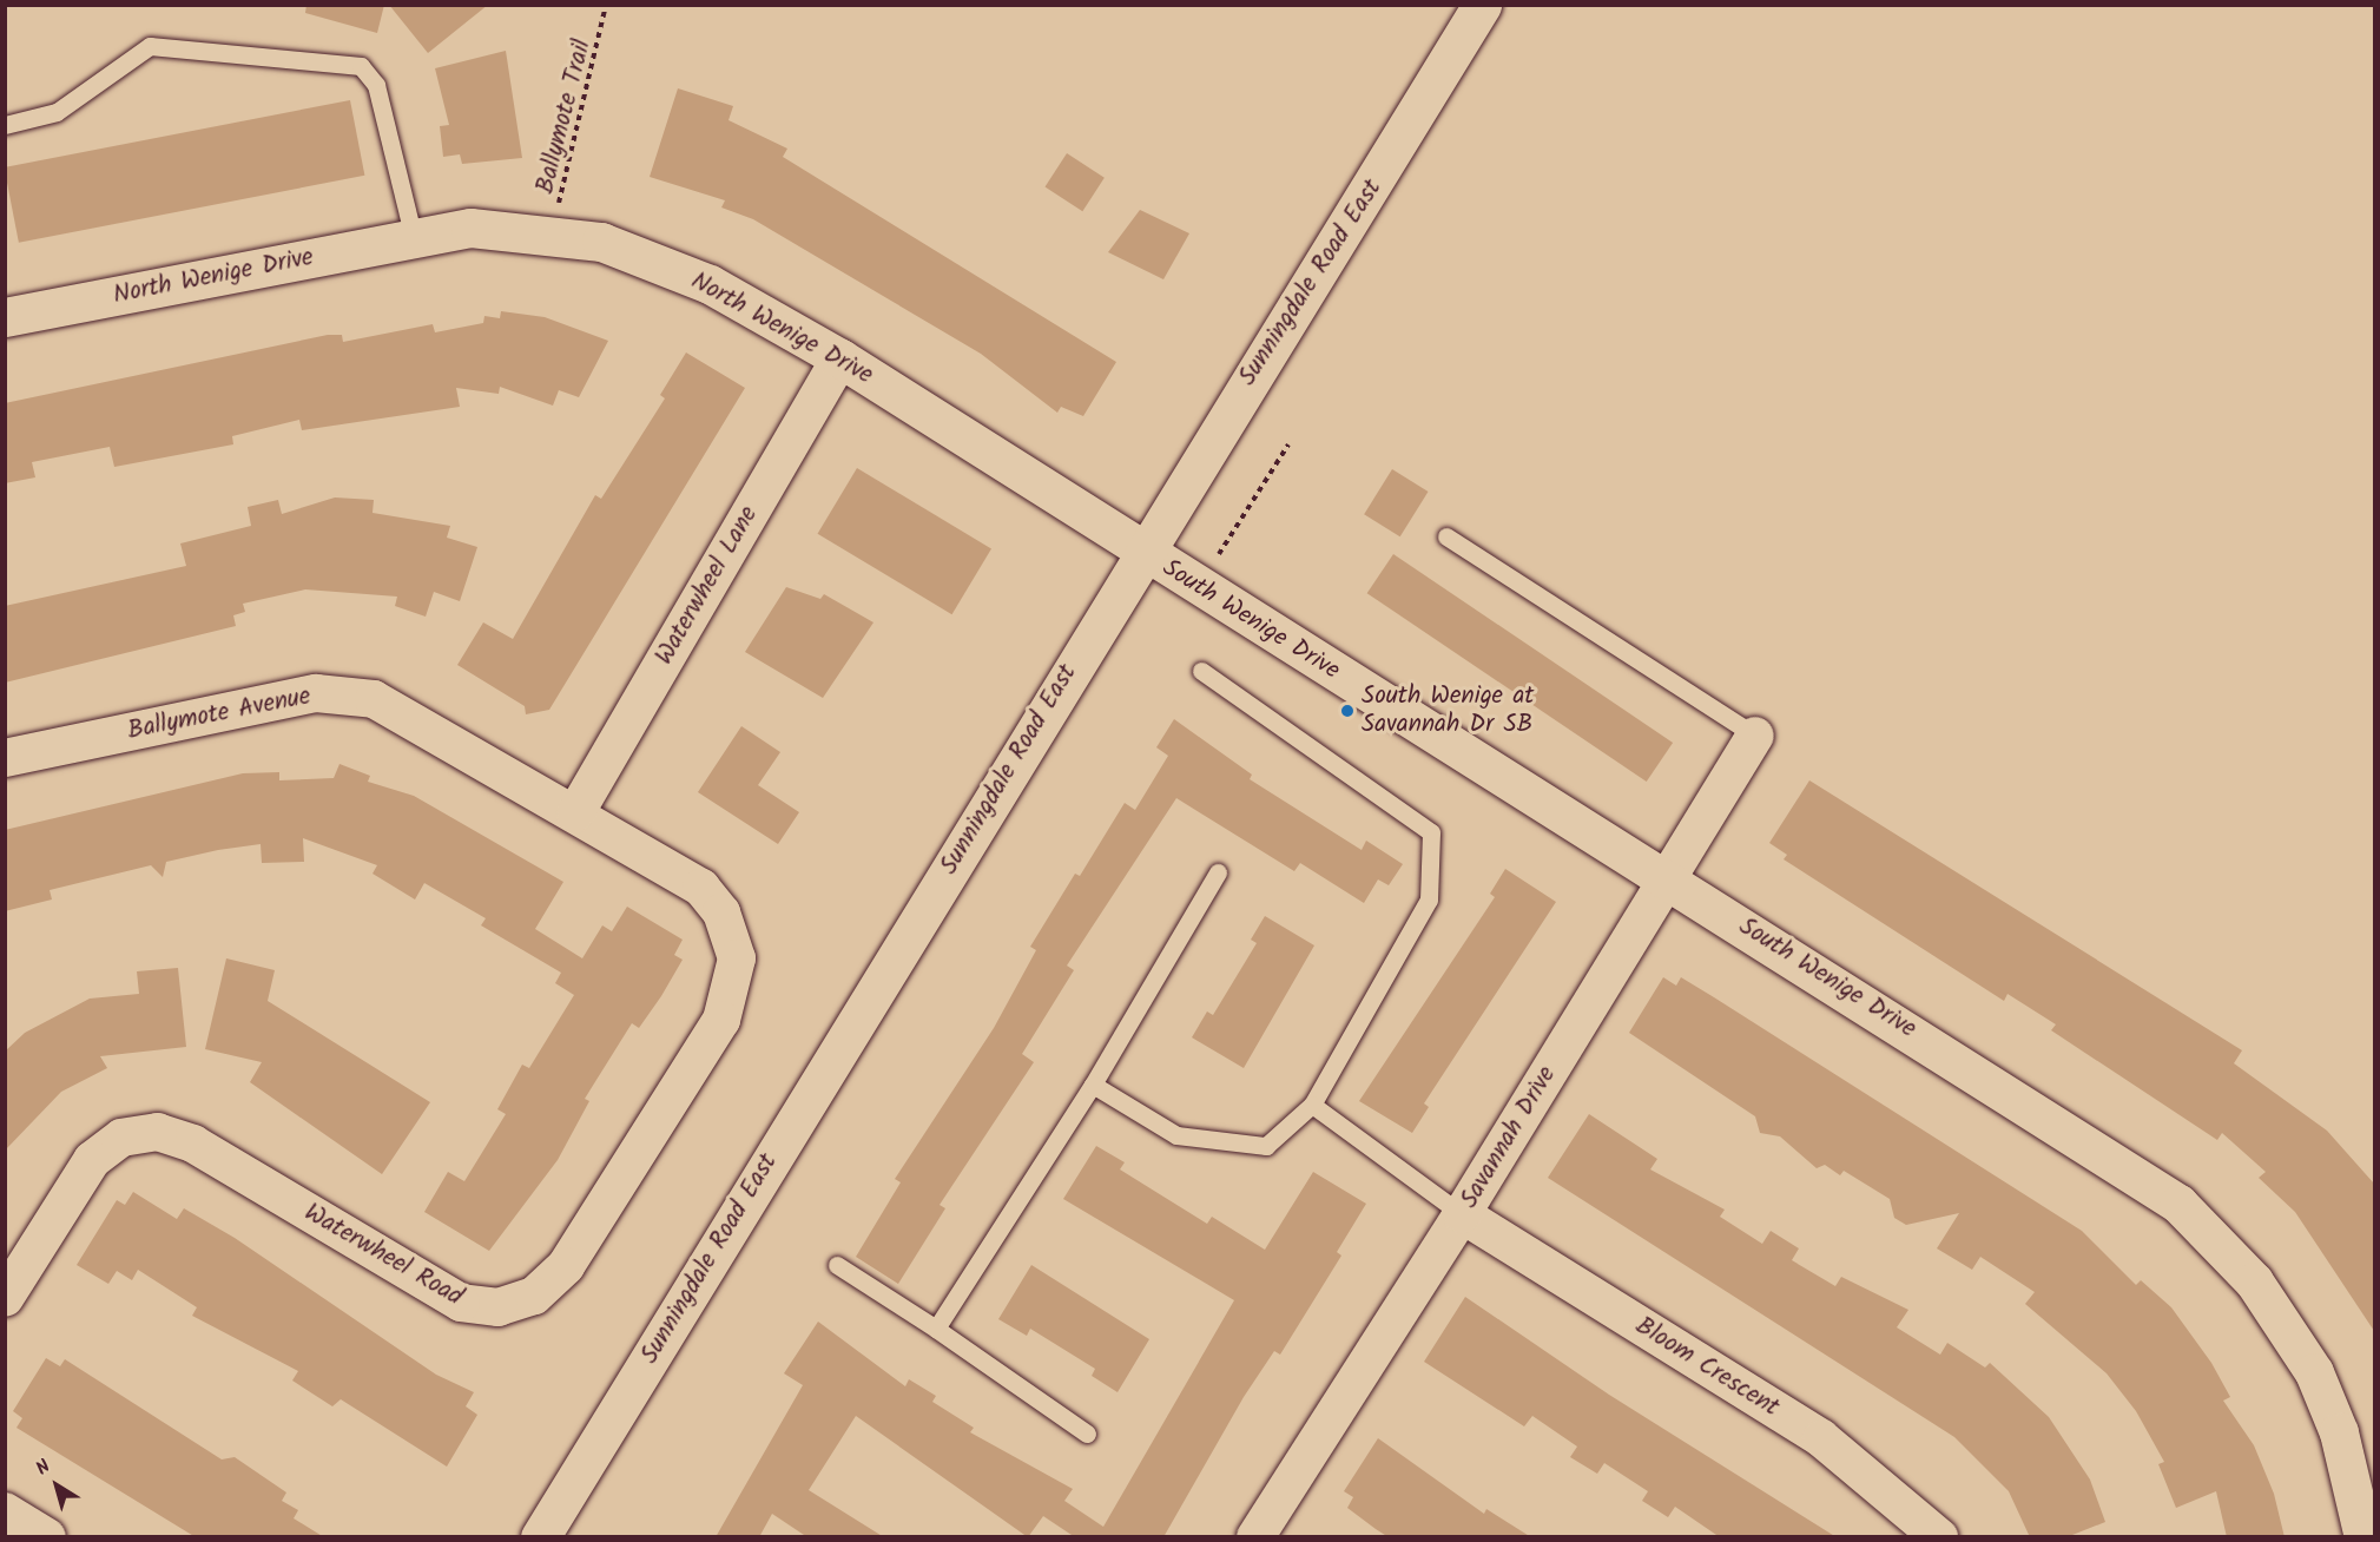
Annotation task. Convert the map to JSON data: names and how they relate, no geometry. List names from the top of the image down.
{
  "streets": {
    "street": [
      "North Wenige Drive",
      "Sunningdale Road East",
      "Waterwheel Lane",
      "South Wenige Drive",
      "Ballymote Avenue",
      "Savannah Drive",
      "Waterwheel Road",
      "Bloom Crescent"
    ],
    "path": ["Ballymote Trail"]
  },
  "crossings": [
    ["Ballymote Trail", "North Wenige Drive"],
    ["North Wenige Drive", "Sunningdale Road East"],
    ["North Wenige Drive", "Waterwheel Lane"],
    ["North Wenige Drive", "South Wenige Drive"],
    ["Sunningdale Road East", "South Wenige Drive"],
    ["Waterwheel Lane", "Ballymote Avenue"],
    ["Waterwheel Lane", "Waterwheel Road"],
    ["South Wenige Drive", "Savannah Drive"],
    ["Ballymote Avenue", "Waterwheel Road"],
    ["Savannah Drive", "Bloom Crescent"]
  ],
  "places": ["South Wenige at Savannah Dr SB"],
  "north": "top left"
}
